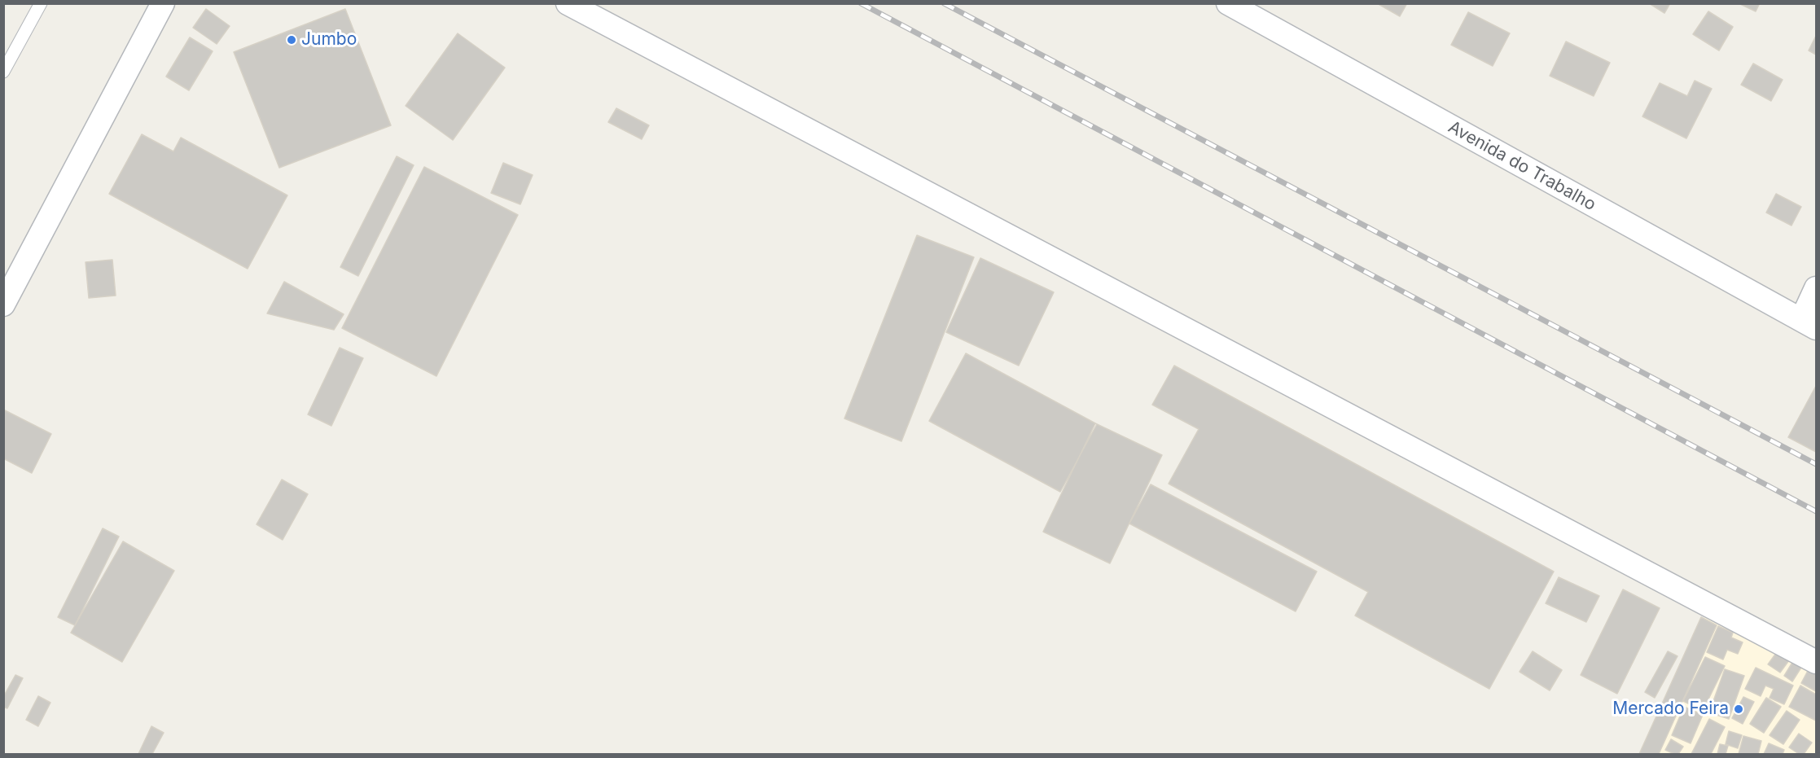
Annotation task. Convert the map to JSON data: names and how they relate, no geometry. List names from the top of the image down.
{
  "streets": {
    "street": ["Avenida do Trabalho"]
  },
  "places": ["Jumbo", "Mercado Feira"]
}
